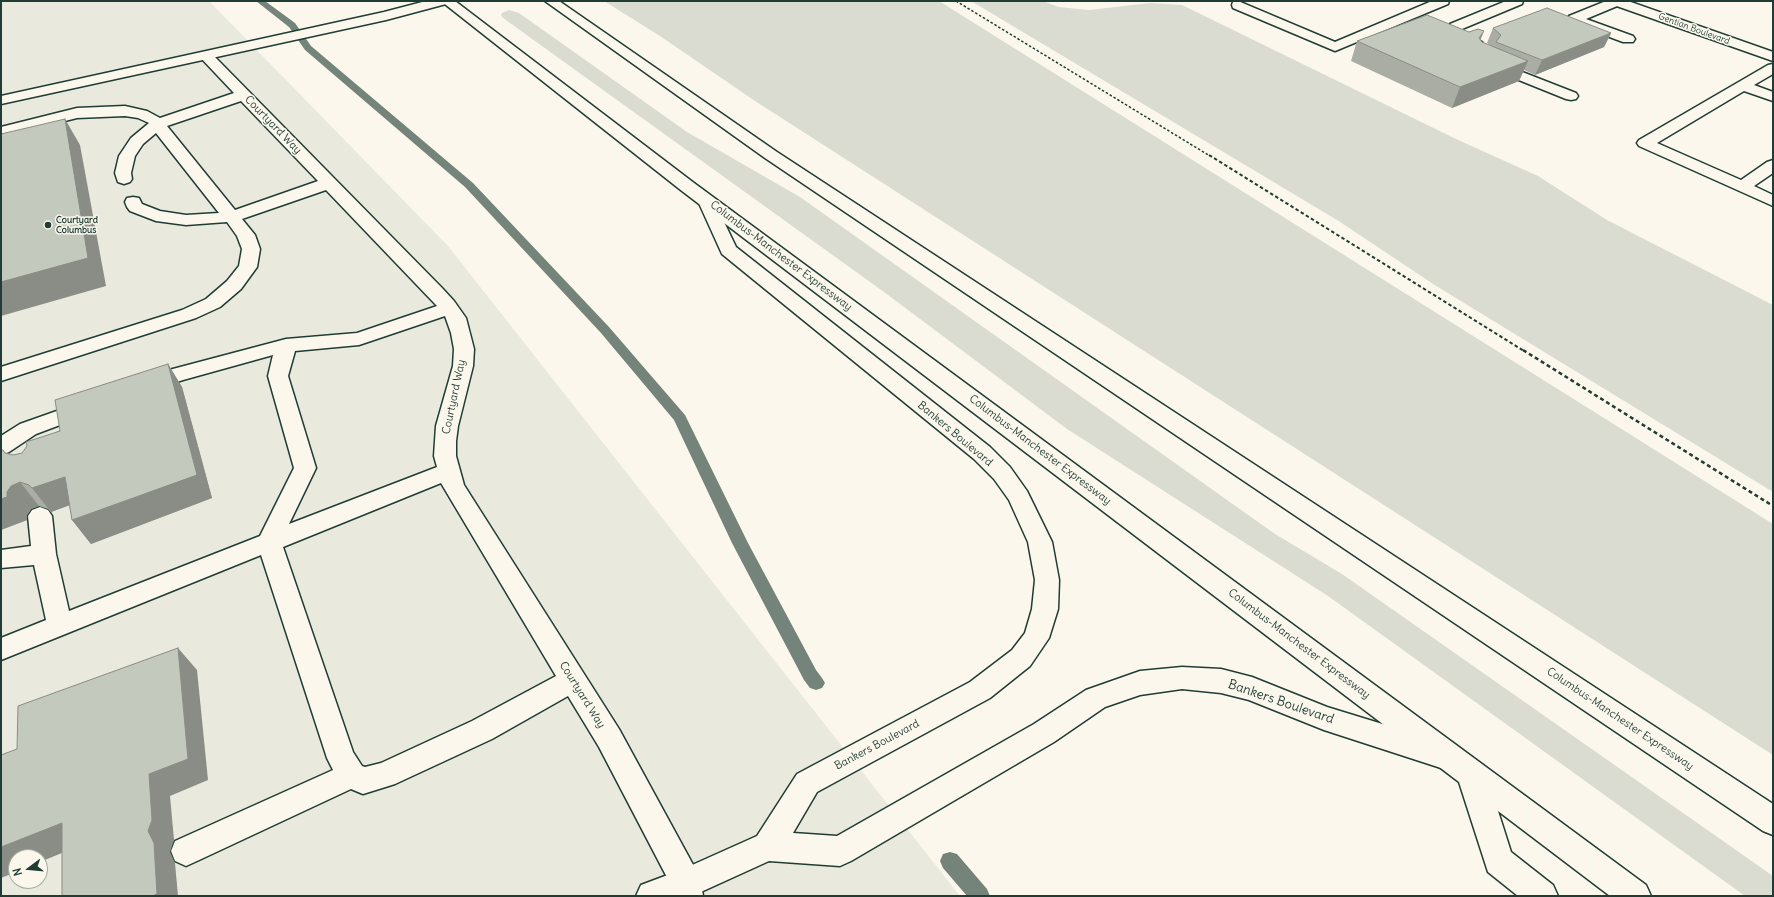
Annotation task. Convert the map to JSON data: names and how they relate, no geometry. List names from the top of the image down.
{
  "streets": {
    "main road": [
      "Gentian Boulevard",
      "Courtyard Way",
      "Columbus-Manchester Expressway",
      "Bankers Boulevard"
    ]
  },
  "crossings": [
    ["Courtyard Way", "Bankers Boulevard"],
    ["Columbus-Manchester Expressway", "Bankers Boulevard"]
  ],
  "places": ["Courtyard Columbus"],
  "north": "left"
}
